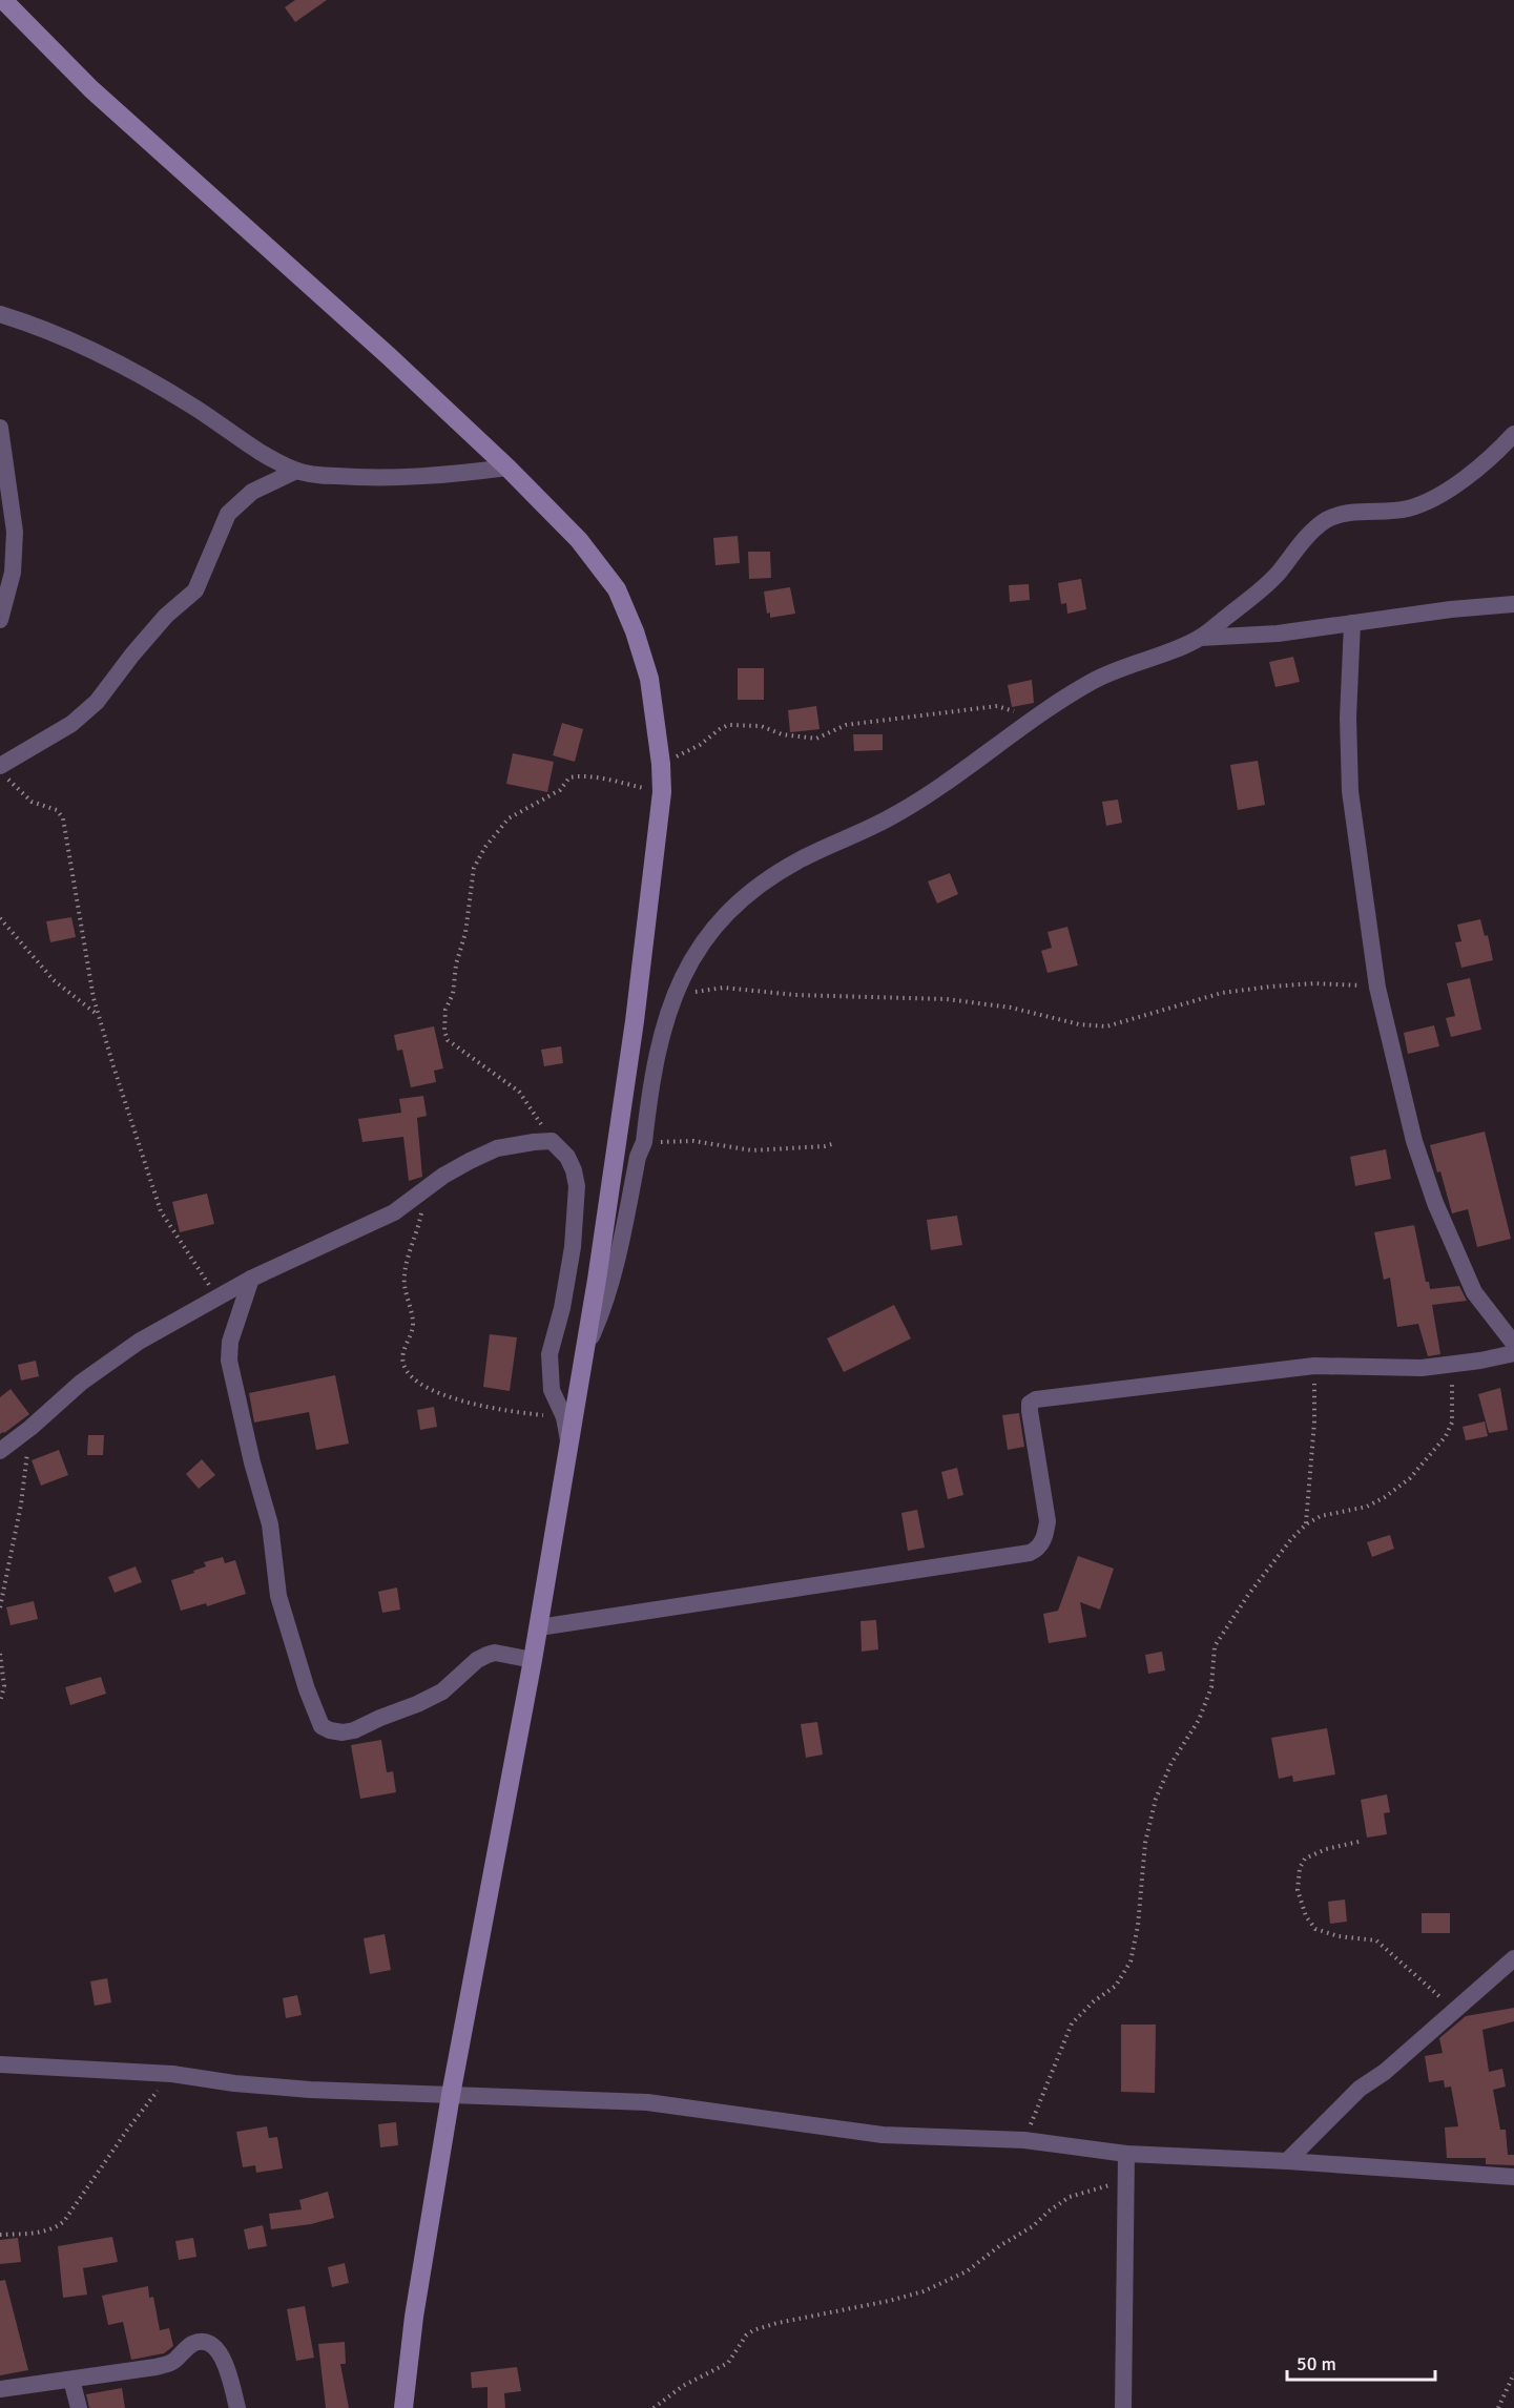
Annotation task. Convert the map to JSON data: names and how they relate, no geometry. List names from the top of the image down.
{
  "scale_bar": "50 m"
}
